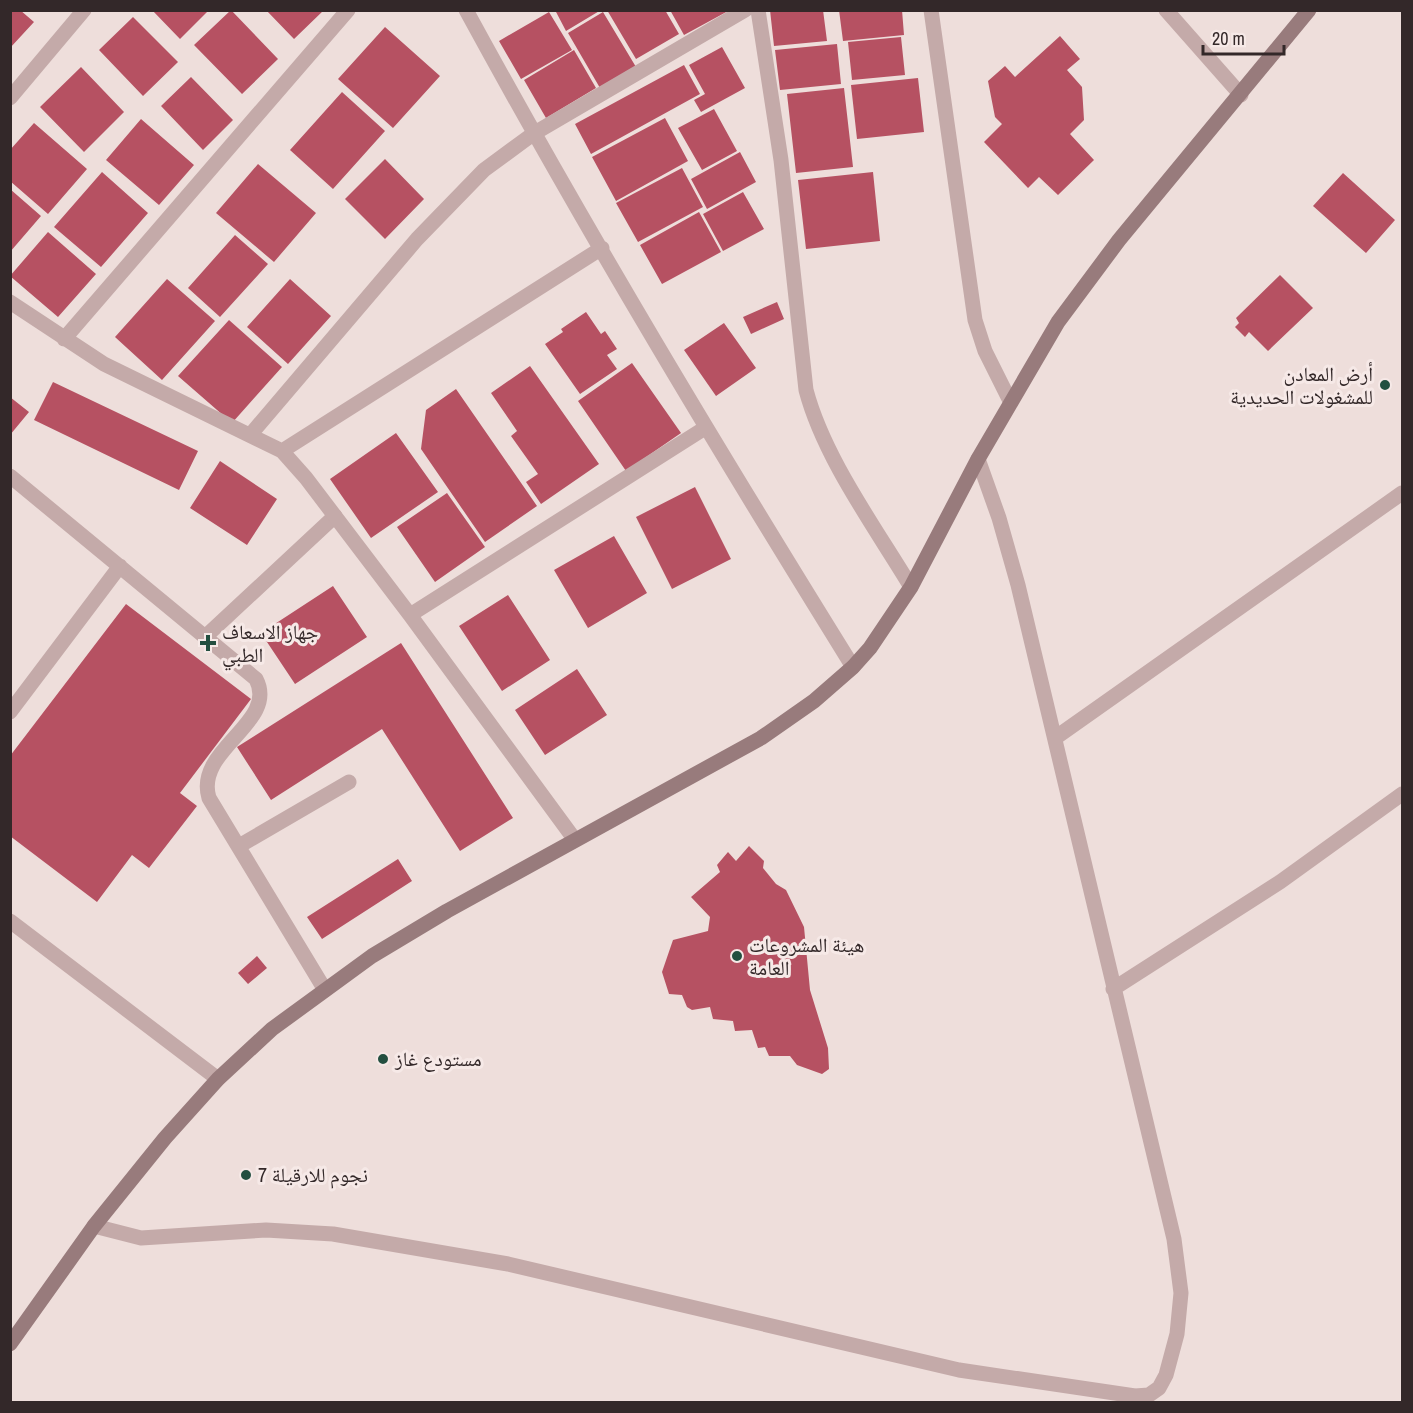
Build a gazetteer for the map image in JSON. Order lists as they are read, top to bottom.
{
  "places": {
    "other": [
      "أرض المعادن للمشغولات الحديدية",
      "هيئة المشروعات العامة",
      "مستودع غاز",
      "7 نجوم للارقيلة"
    ],
    "health": ["جهاز الاسعاف الطبي"]
  },
  "scale_bar": "20 m"
}
